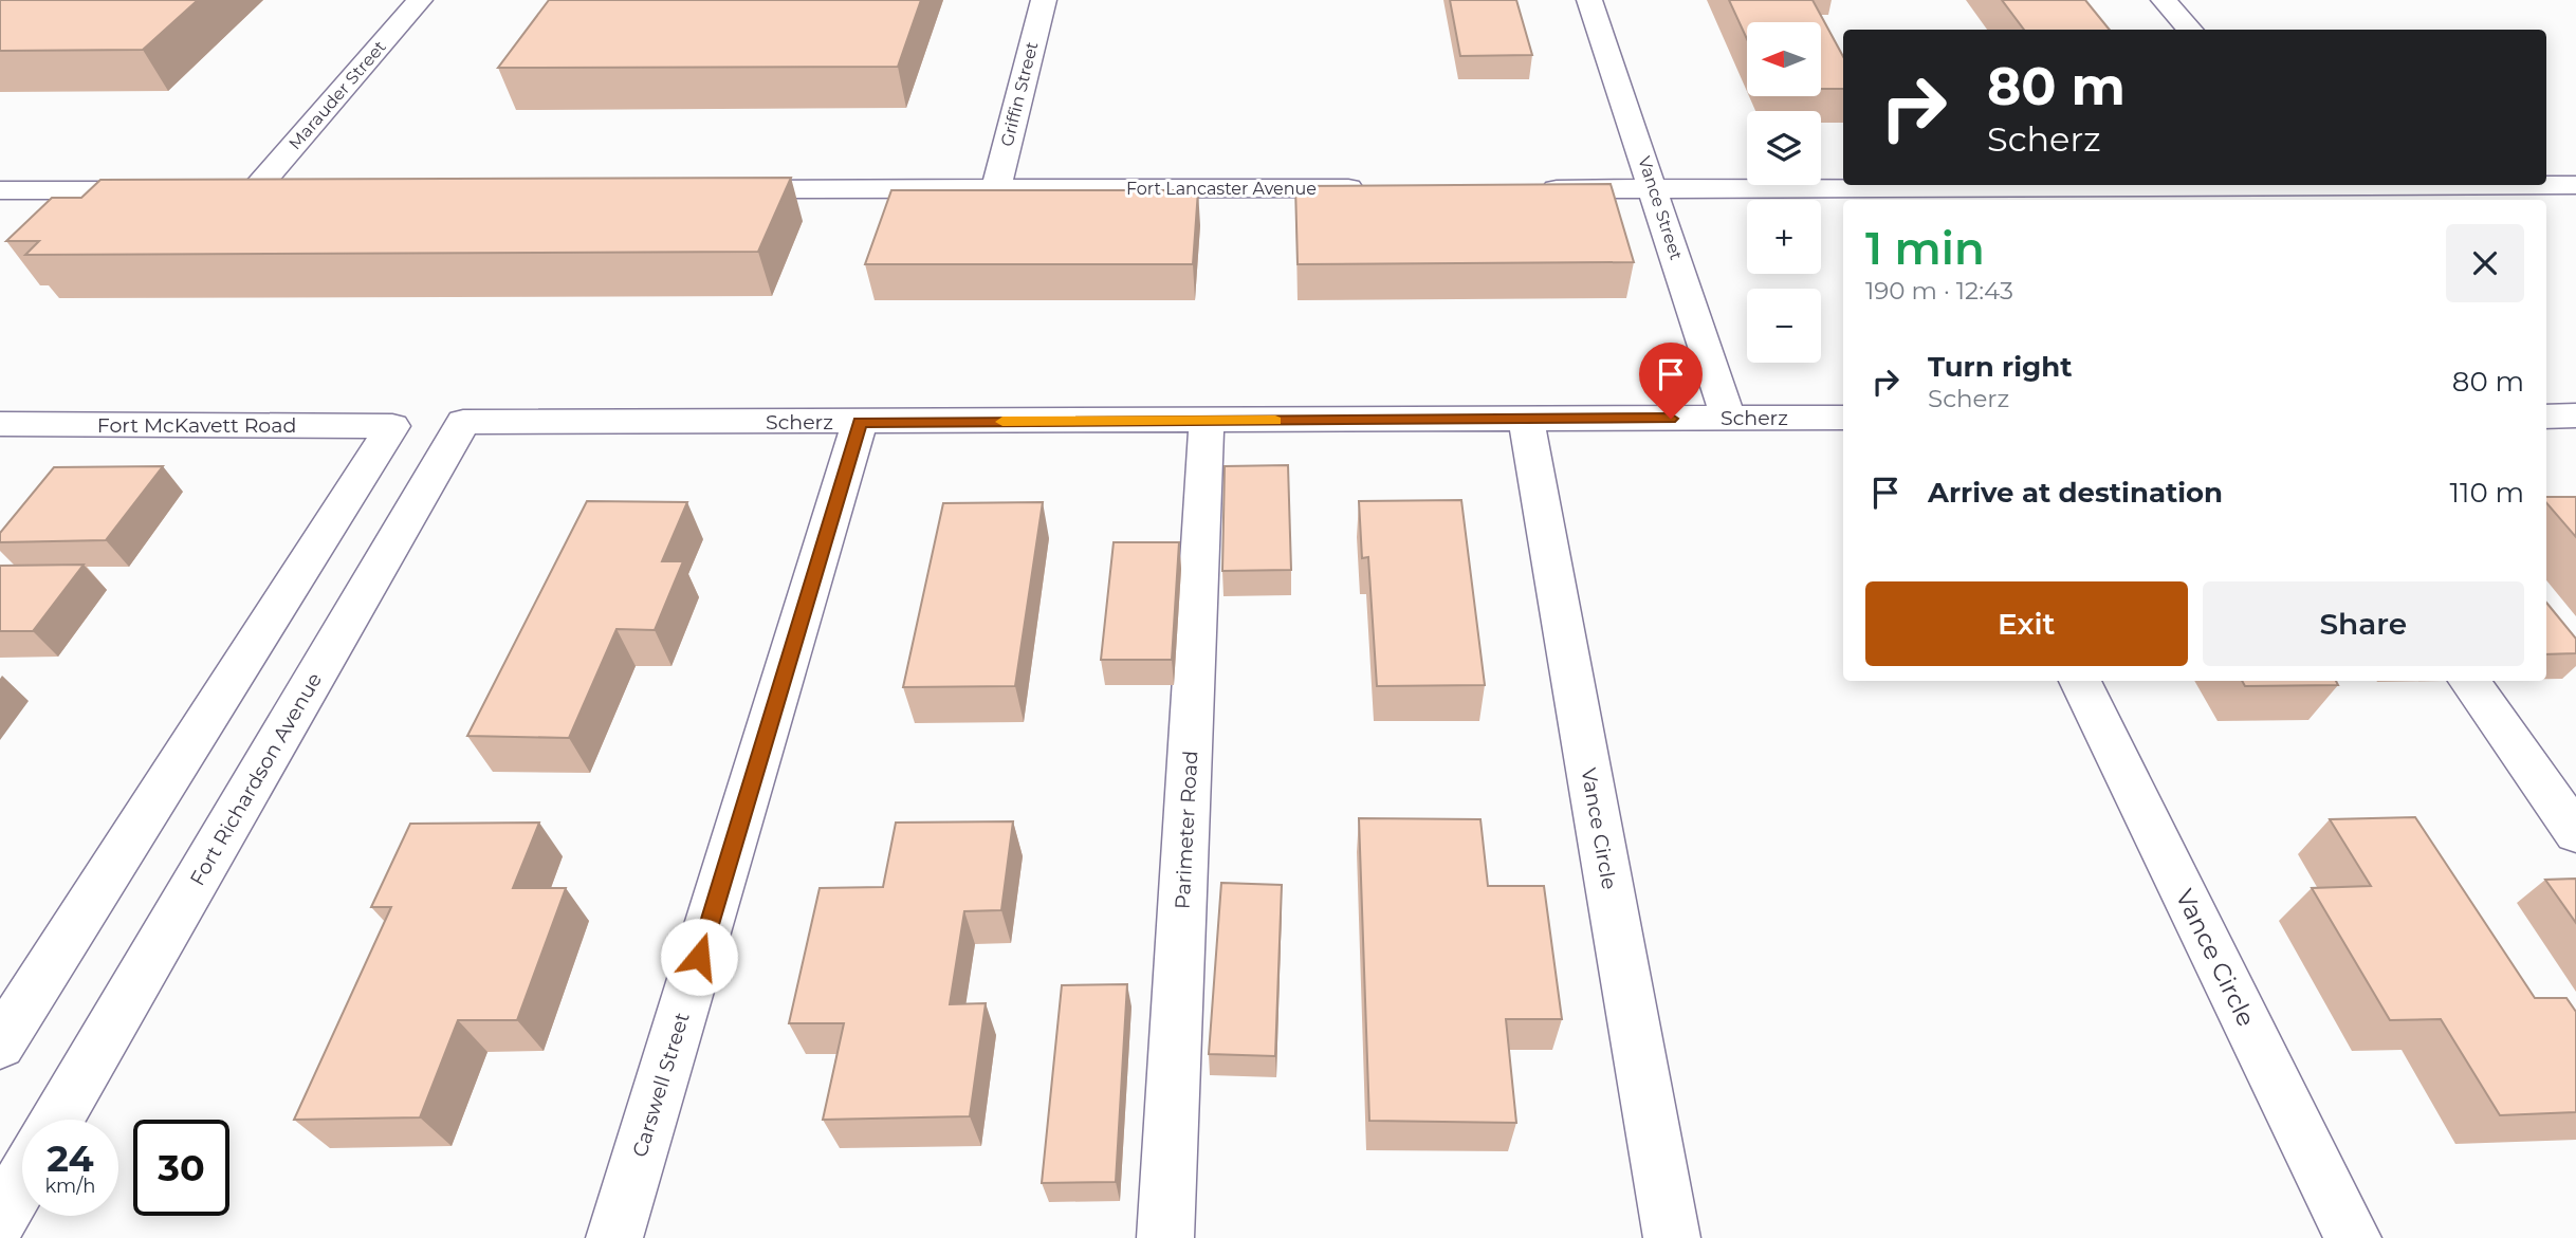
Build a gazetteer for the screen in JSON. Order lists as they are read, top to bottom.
{
  "streets": {
    "street": [
      "Griffin Street",
      "Marauder Street",
      "Fort Lancaster Avenue",
      "Vance Street",
      "Scherz",
      "Fort McKavett Road",
      "Fort Richardson Avenue",
      "Vance Circle",
      "Parimeter Road",
      "Carswell Street"
    ]
  },
  "crossings": [
    ["Griffin Street", "Fort Lancaster Avenue"],
    ["Vance Street", "Scherz"],
    ["Scherz", "Fort Richardson Avenue"],
    ["Scherz", "Vance Circle"],
    ["Scherz", "Parimeter Road"],
    ["Scherz", "Carswell Street"]
  ],
  "north": "left",
  "page": {
    "map_buttons": ["+", "−"],
    "turn": ["80 m", "Scherz"],
    "heading": ["1 min", "190 m · 12:43"],
    "list": [
      {
        "name": "Turn right",
        "note": "Scherz",
        "value": "80 m"
      },
      {
        "name": "Arrive at destination",
        "value": "110 m"
      }
    ],
    "buttons": ["Exit", "Share"],
    "speed": "24 km/h",
    "limit": "30"
  }
}
